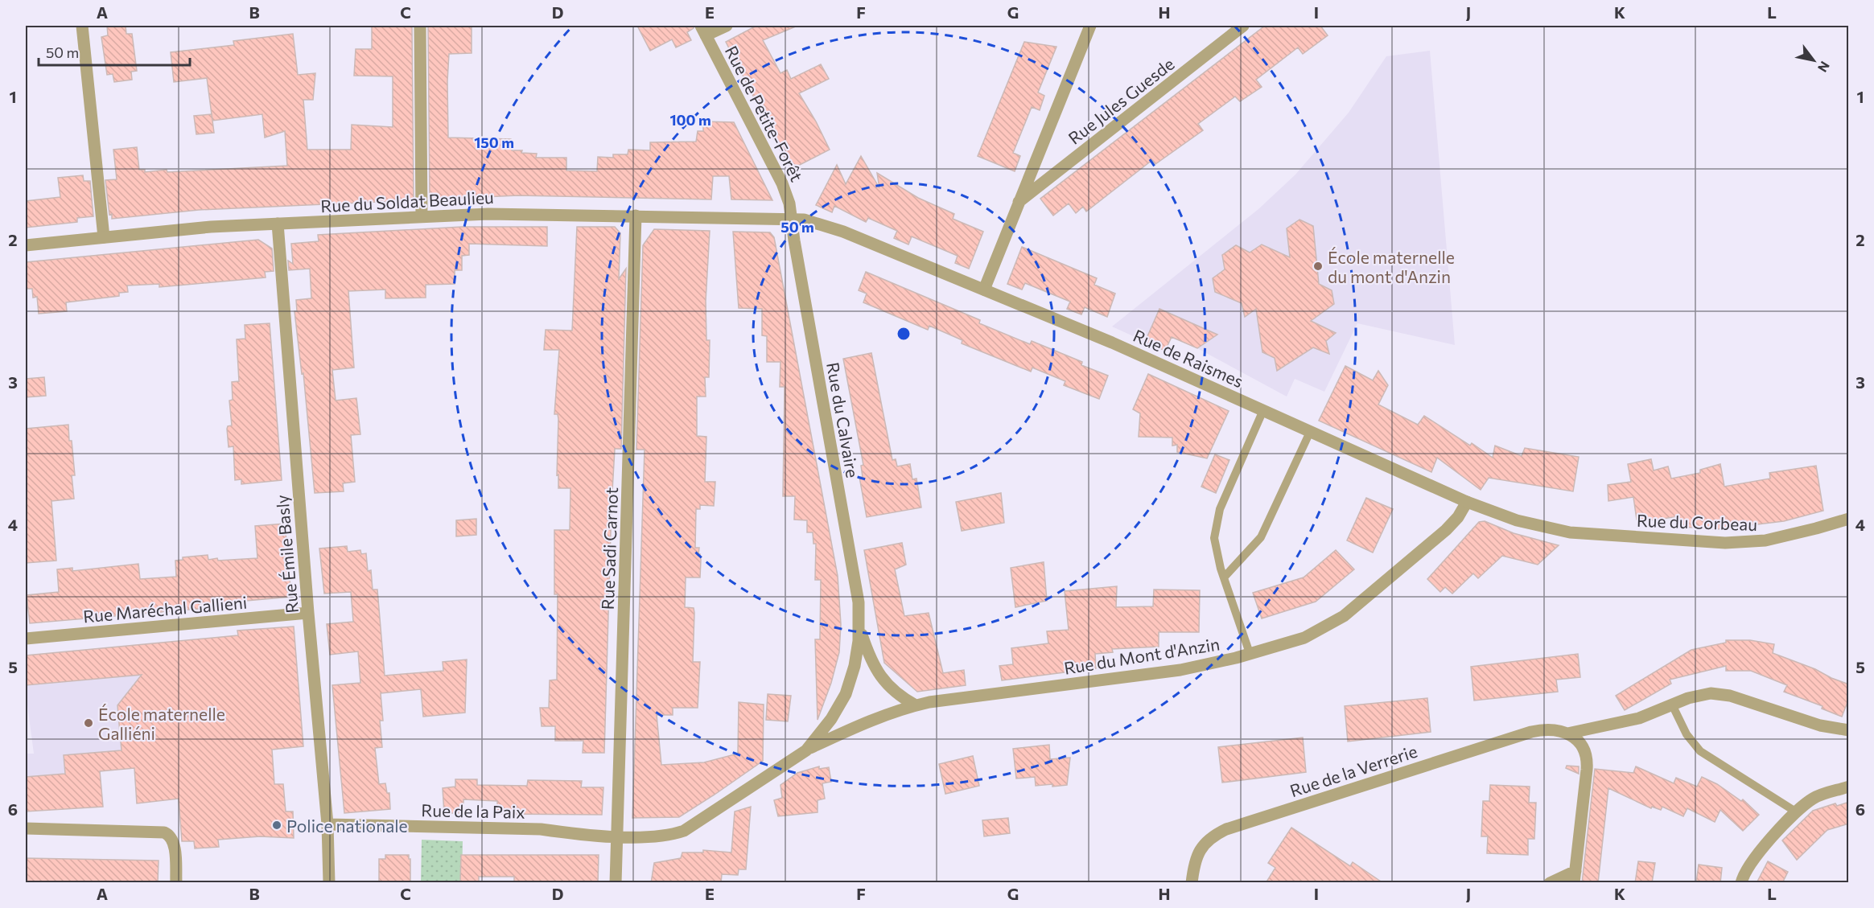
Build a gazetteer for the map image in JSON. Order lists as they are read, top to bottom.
{
  "streets": {
    "street": [
      "Rue Jules Guesde",
      "Rue de Petite-Forêt",
      "Rue du Soldat Beaulieu",
      "Rue de Raismes",
      "Rue du Calvaire",
      "Rue du Corbeau",
      "Rue Sadi Carnot",
      "Rue Émile Basly",
      "Rue Maréchal Gallieni",
      "Rue du Mont d'Anzin",
      "Rue de la Verrerie",
      "Rue de la Paix"
    ]
  },
  "crossings": [
    ["Rue Jules Guesde", "Rue de Raismes"],
    ["Rue de Petite-Forêt", "Rue du Soldat Beaulieu"],
    ["Rue de Petite-Forêt", "Rue de Raismes"],
    ["Rue de Petite-Forêt", "Rue du Calvaire"],
    ["Rue du Soldat Beaulieu", "Rue de Raismes"],
    ["Rue du Soldat Beaulieu", "Rue du Calvaire"],
    ["Rue du Soldat Beaulieu", "Rue Sadi Carnot"],
    ["Rue du Soldat Beaulieu", "Rue Émile Basly"],
    ["Rue de Raismes", "Rue du Calvaire"],
    ["Rue de Raismes", "Rue du Corbeau"],
    ["Rue de Raismes", "Rue du Mont d'Anzin"],
    ["Rue du Calvaire", "Rue Sadi Carnot"],
    ["Rue du Calvaire", "Rue du Mont d'Anzin"],
    ["Rue du Calvaire", "Rue de la Paix"],
    ["Rue Sadi Carnot", "Rue de la Paix"],
    ["Rue Émile Basly", "Rue Maréchal Gallieni"],
    ["Rue Émile Basly", "Rue de la Paix"]
  ],
  "places": ["École maternelle du mont d'Anzin", "École maternelle Galliéni", "Police nationale"],
  "scale_bar": "50 m",
  "north": "bottom right",
  "grid": {
    "columns": [
      "A",
      "B",
      "C",
      "D",
      "E",
      "F",
      "G",
      "H",
      "I",
      "J",
      "K",
      "L"
    ],
    "rows": [
      "1",
      "2",
      "3",
      "4",
      "5",
      "6"
    ]
  },
  "rings": ["100 m", "150 m", "50 m"]
}
